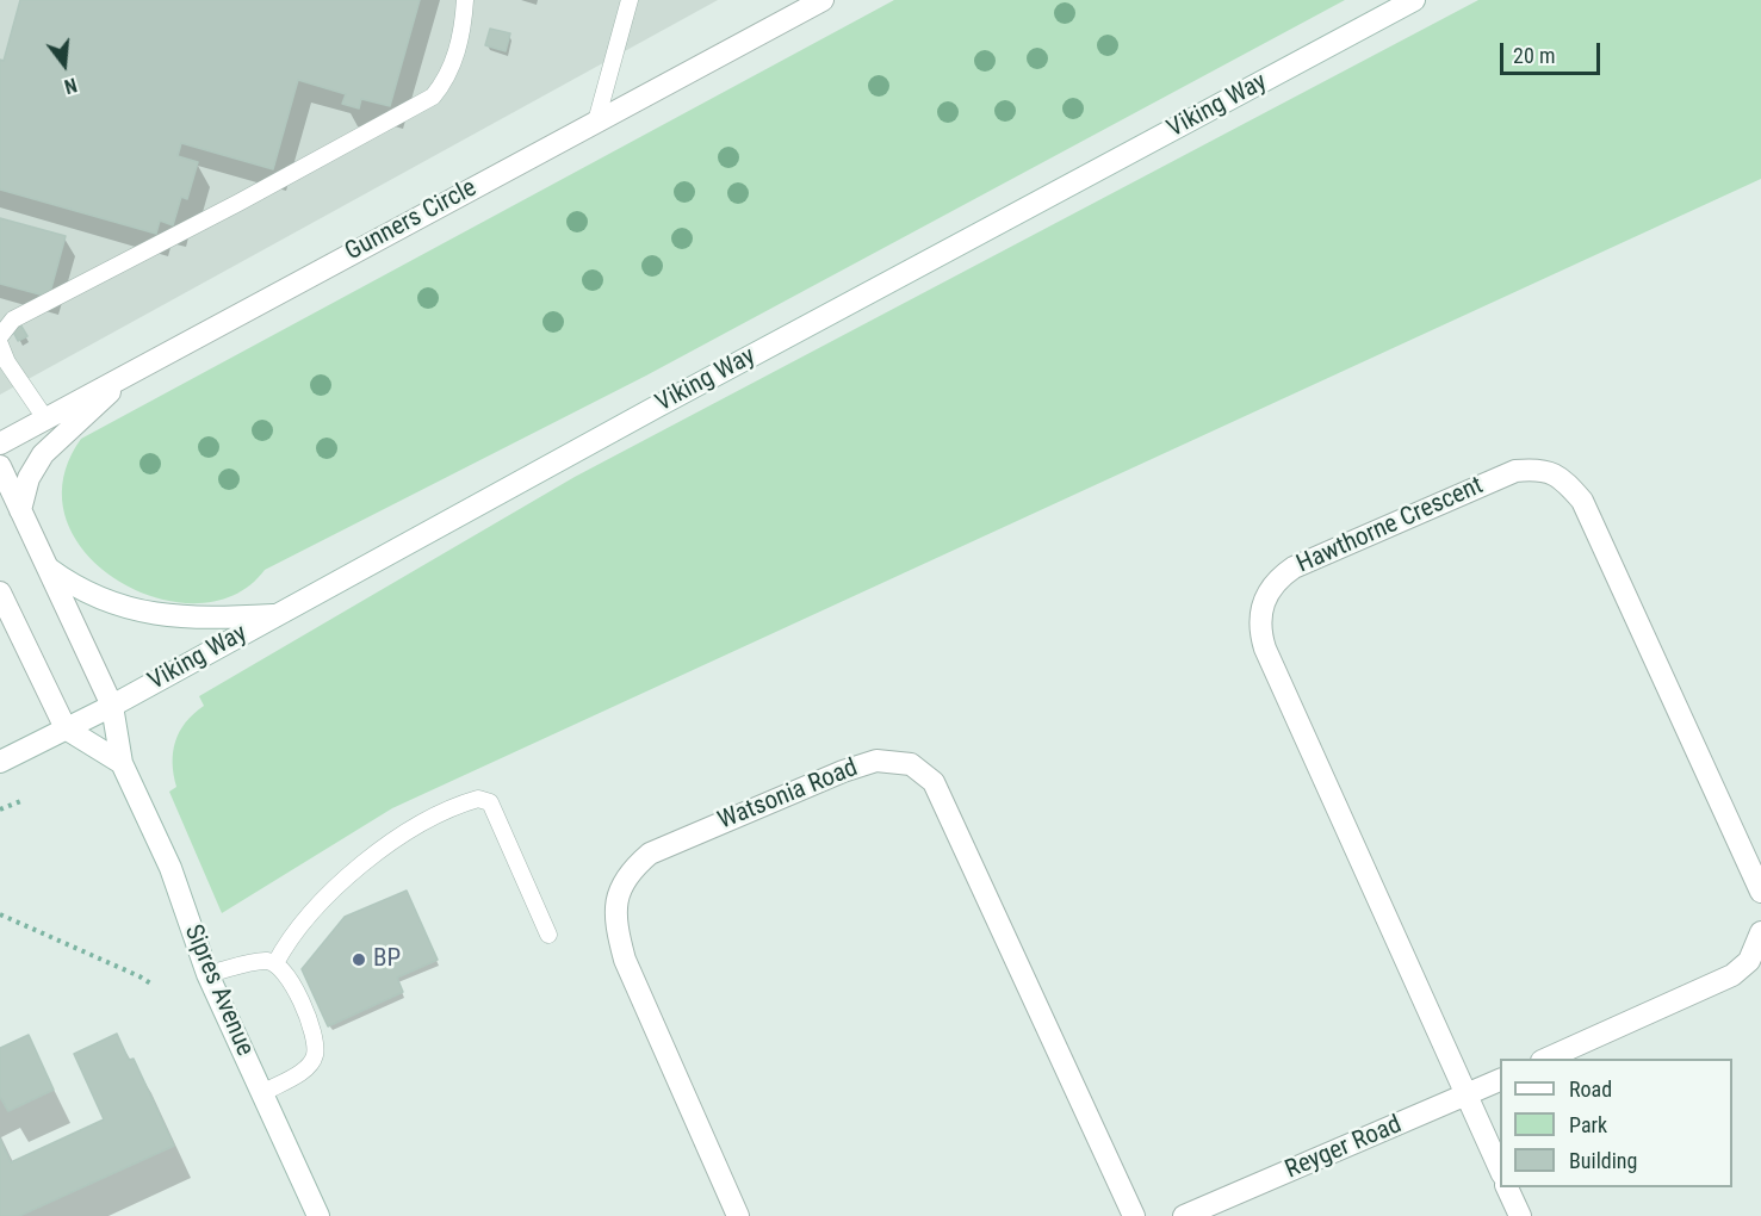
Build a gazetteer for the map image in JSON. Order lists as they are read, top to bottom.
{
  "streets": {
    "street": [
      "Viking Way",
      "Gunners Circle",
      "Hawthorne Crescent",
      "Watsonia Road",
      "Sipres Avenue",
      "Reyger Road"
    ]
  },
  "crossings": [
    ["Viking Way", "Sipres Avenue"],
    ["Hawthorne Crescent", "Reyger Road"]
  ],
  "places": ["BP"],
  "legend": ["Road", "Park", "Building"],
  "scale_bar": "20 m",
  "north": "bottom"
}
